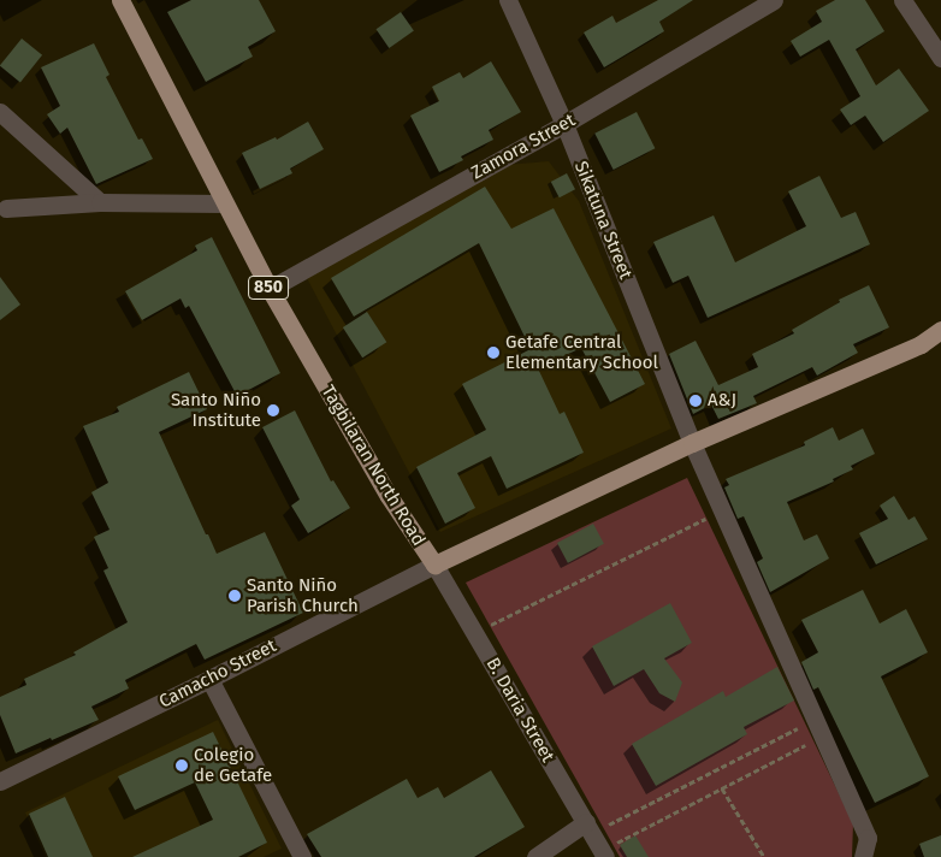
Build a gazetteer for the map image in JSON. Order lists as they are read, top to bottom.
{
  "streets": {
    "main road": ["850", "Tagbilaran North Road"],
    "street": [
      "Zamora Street",
      "Sikatuna Street",
      "Camacho Street",
      "B. Daria Street"
    ]
  },
  "crossings": [
    ["Zamora Street", "Sikatuna Street"],
    ["Zamora Street", "Tagbilaran North Road"],
    ["Sikatuna Street", "Tagbilaran North Road"],
    ["Tagbilaran North Road", "Camacho Street"],
    ["Tagbilaran North Road", "B. Daria Street"],
    ["Camacho Street", "B. Daria Street"]
  ],
  "places": [
    "Getafe Central Elementary School",
    "A&J",
    "Santo Niño Institute",
    "Santo Niño Parish Church",
    "Colegio de Getafe"
  ]
}
